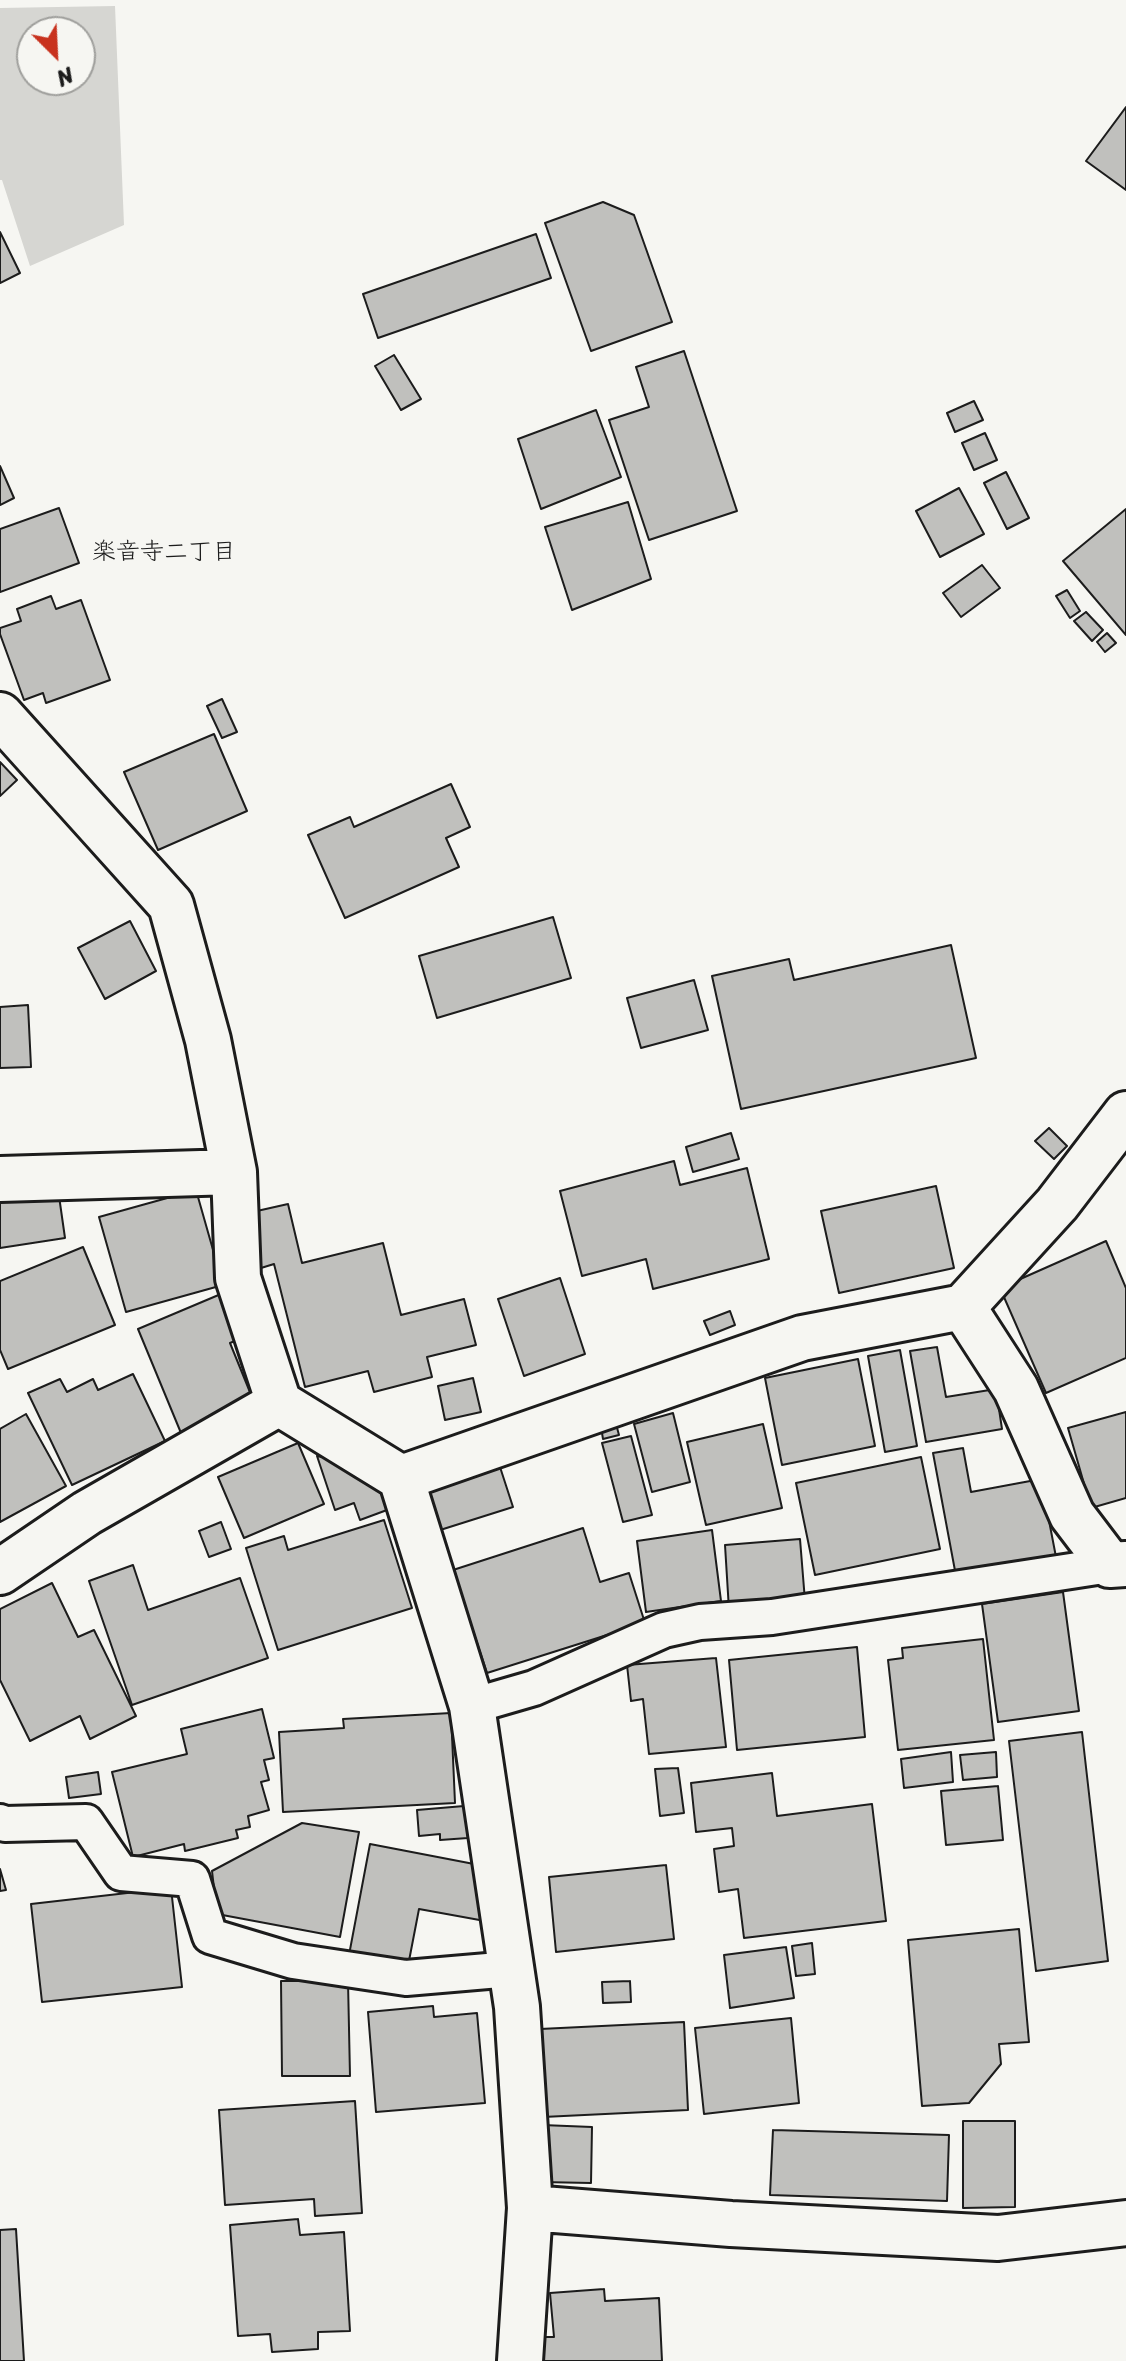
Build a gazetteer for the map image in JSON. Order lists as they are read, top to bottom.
{
  "districts": ["楽音寺二丁目"],
  "north": "bottom right"
}
